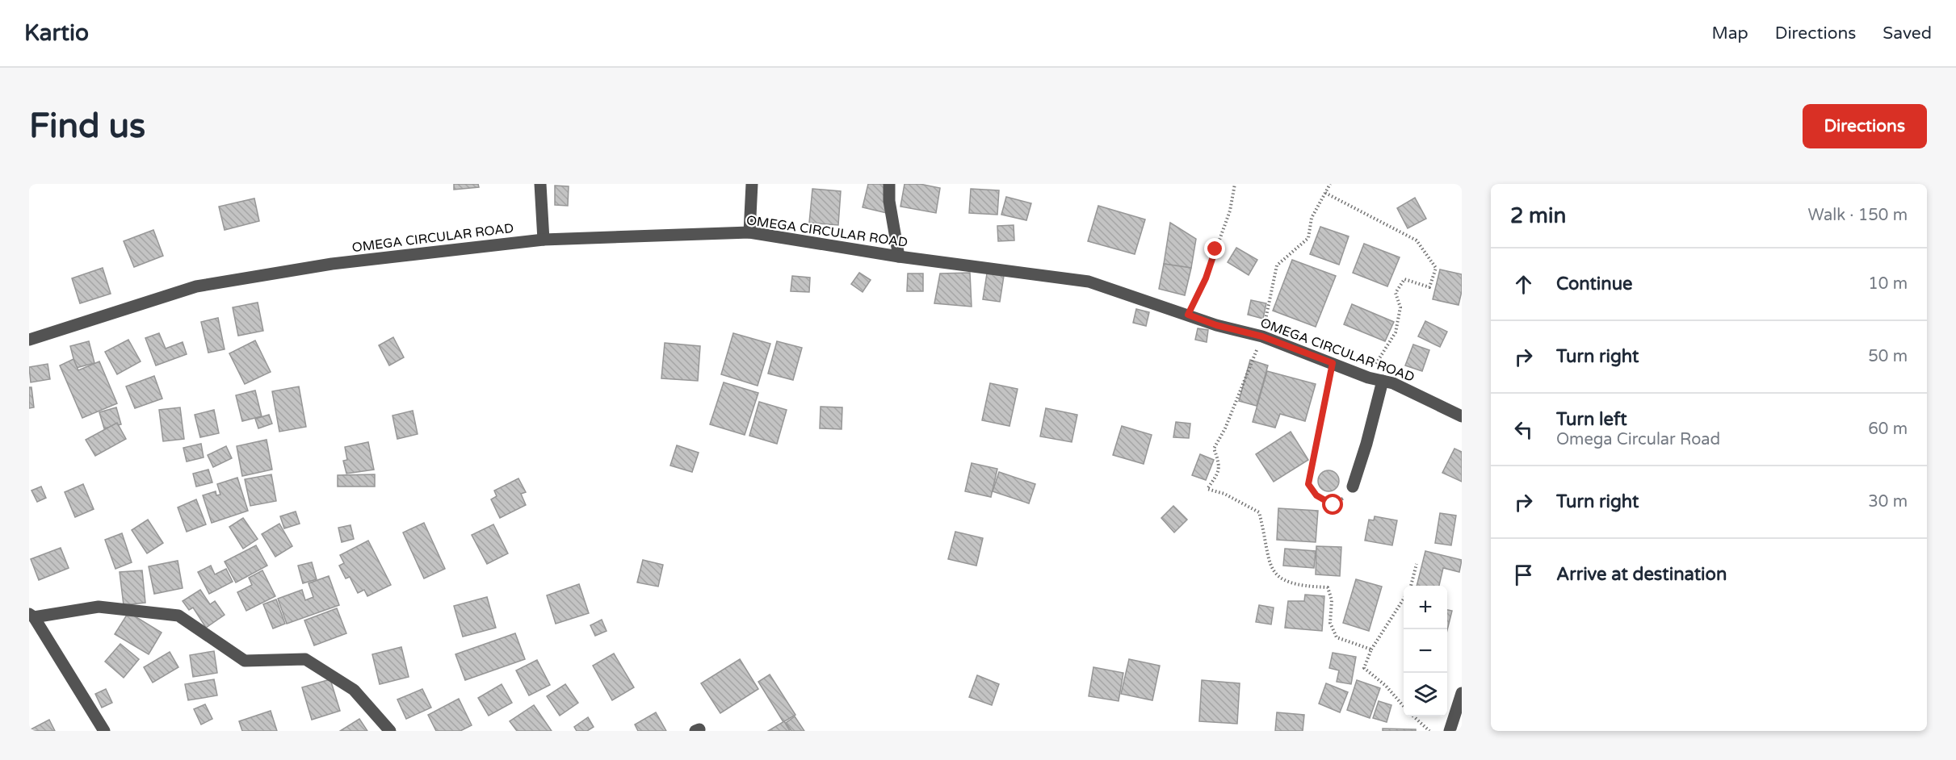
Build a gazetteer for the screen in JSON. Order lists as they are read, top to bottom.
{
  "streets": {
    "street": ["OMEGA CIRCULAR ROAD"]
  },
  "page": {
    "header": "Kartio",
    "nav": ["Map", "Directions", "Saved"],
    "buttons": "Directions",
    "title": "Find us",
    "heading": ["2 min", "Walk · 150 m"],
    "list": [
      ["Continue", "10 m"],
      ["Turn right", "50 m"],
      ["Turn left", "Omega Circular Road", "60 m"],
      ["Turn right", "30 m"],
      "Arrive at destination"
    ],
    "map_buttons": ["+", "−"]
  }
}
